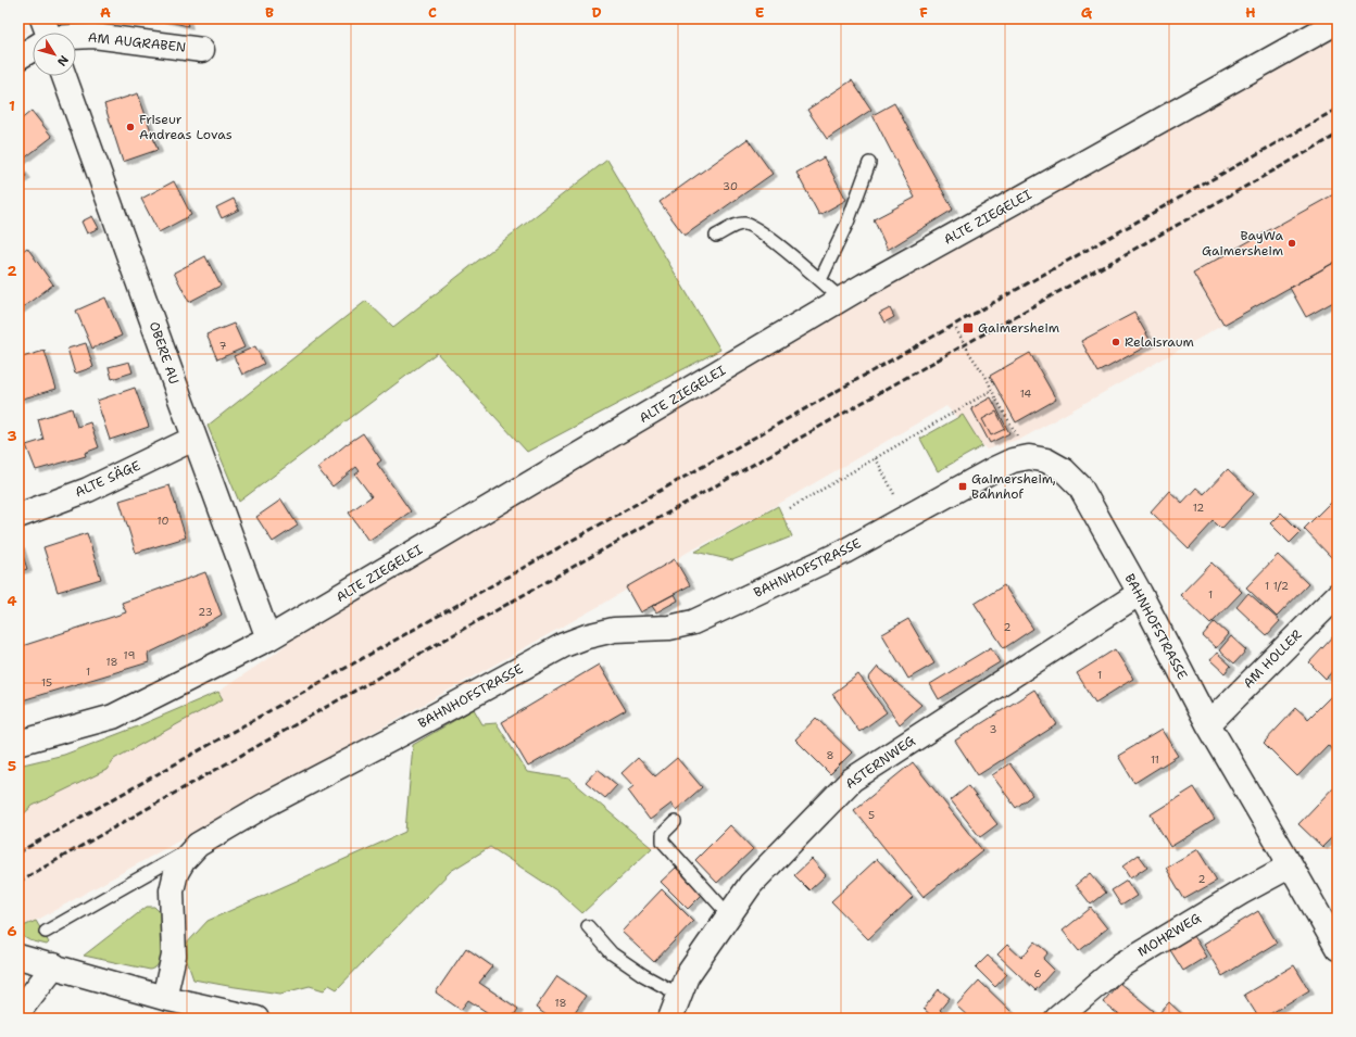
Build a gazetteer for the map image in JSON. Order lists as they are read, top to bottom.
{
  "streets": {
    "street": [
      "AM AUGRABEN",
      "ALTE ZIEGELEI",
      "OBERE AU",
      "ALTE SÄGE",
      "BAHNHOFSTRASSE",
      "AM HOLLER",
      "ASTERNWEG",
      "MOHRWEG"
    ]
  },
  "crossings": [
    ["ALTE ZIEGELEI", "OBERE AU"],
    ["OBERE AU", "ALTE SÄGE"],
    ["BAHNHOFSTRASSE", "AM HOLLER"],
    ["BAHNHOFSTRASSE", "ASTERNWEG"],
    ["BAHNHOFSTRASSE", "MOHRWEG"]
  ],
  "places": {
    "other": ["Friseur Andreas Lovas", "BayWa Gaimersheim", "Relaisraum"],
    "transit": ["Gaimersheim", "Gaimersheim, Bahnhof"]
  },
  "house_numbers": [
    "30",
    "7",
    "14",
    "12",
    "10",
    "1 1/2",
    "1",
    "23",
    "2",
    "19",
    "18",
    "1",
    "1",
    "15",
    "3",
    "8",
    "11",
    "5",
    "2",
    "6",
    "18"
  ],
  "north": "bottom right",
  "grid": {
    "columns": [
      "A",
      "B",
      "C",
      "D",
      "E",
      "F",
      "G",
      "H"
    ],
    "rows": [
      "1",
      "2",
      "3",
      "4",
      "5",
      "6"
    ]
  }
}
